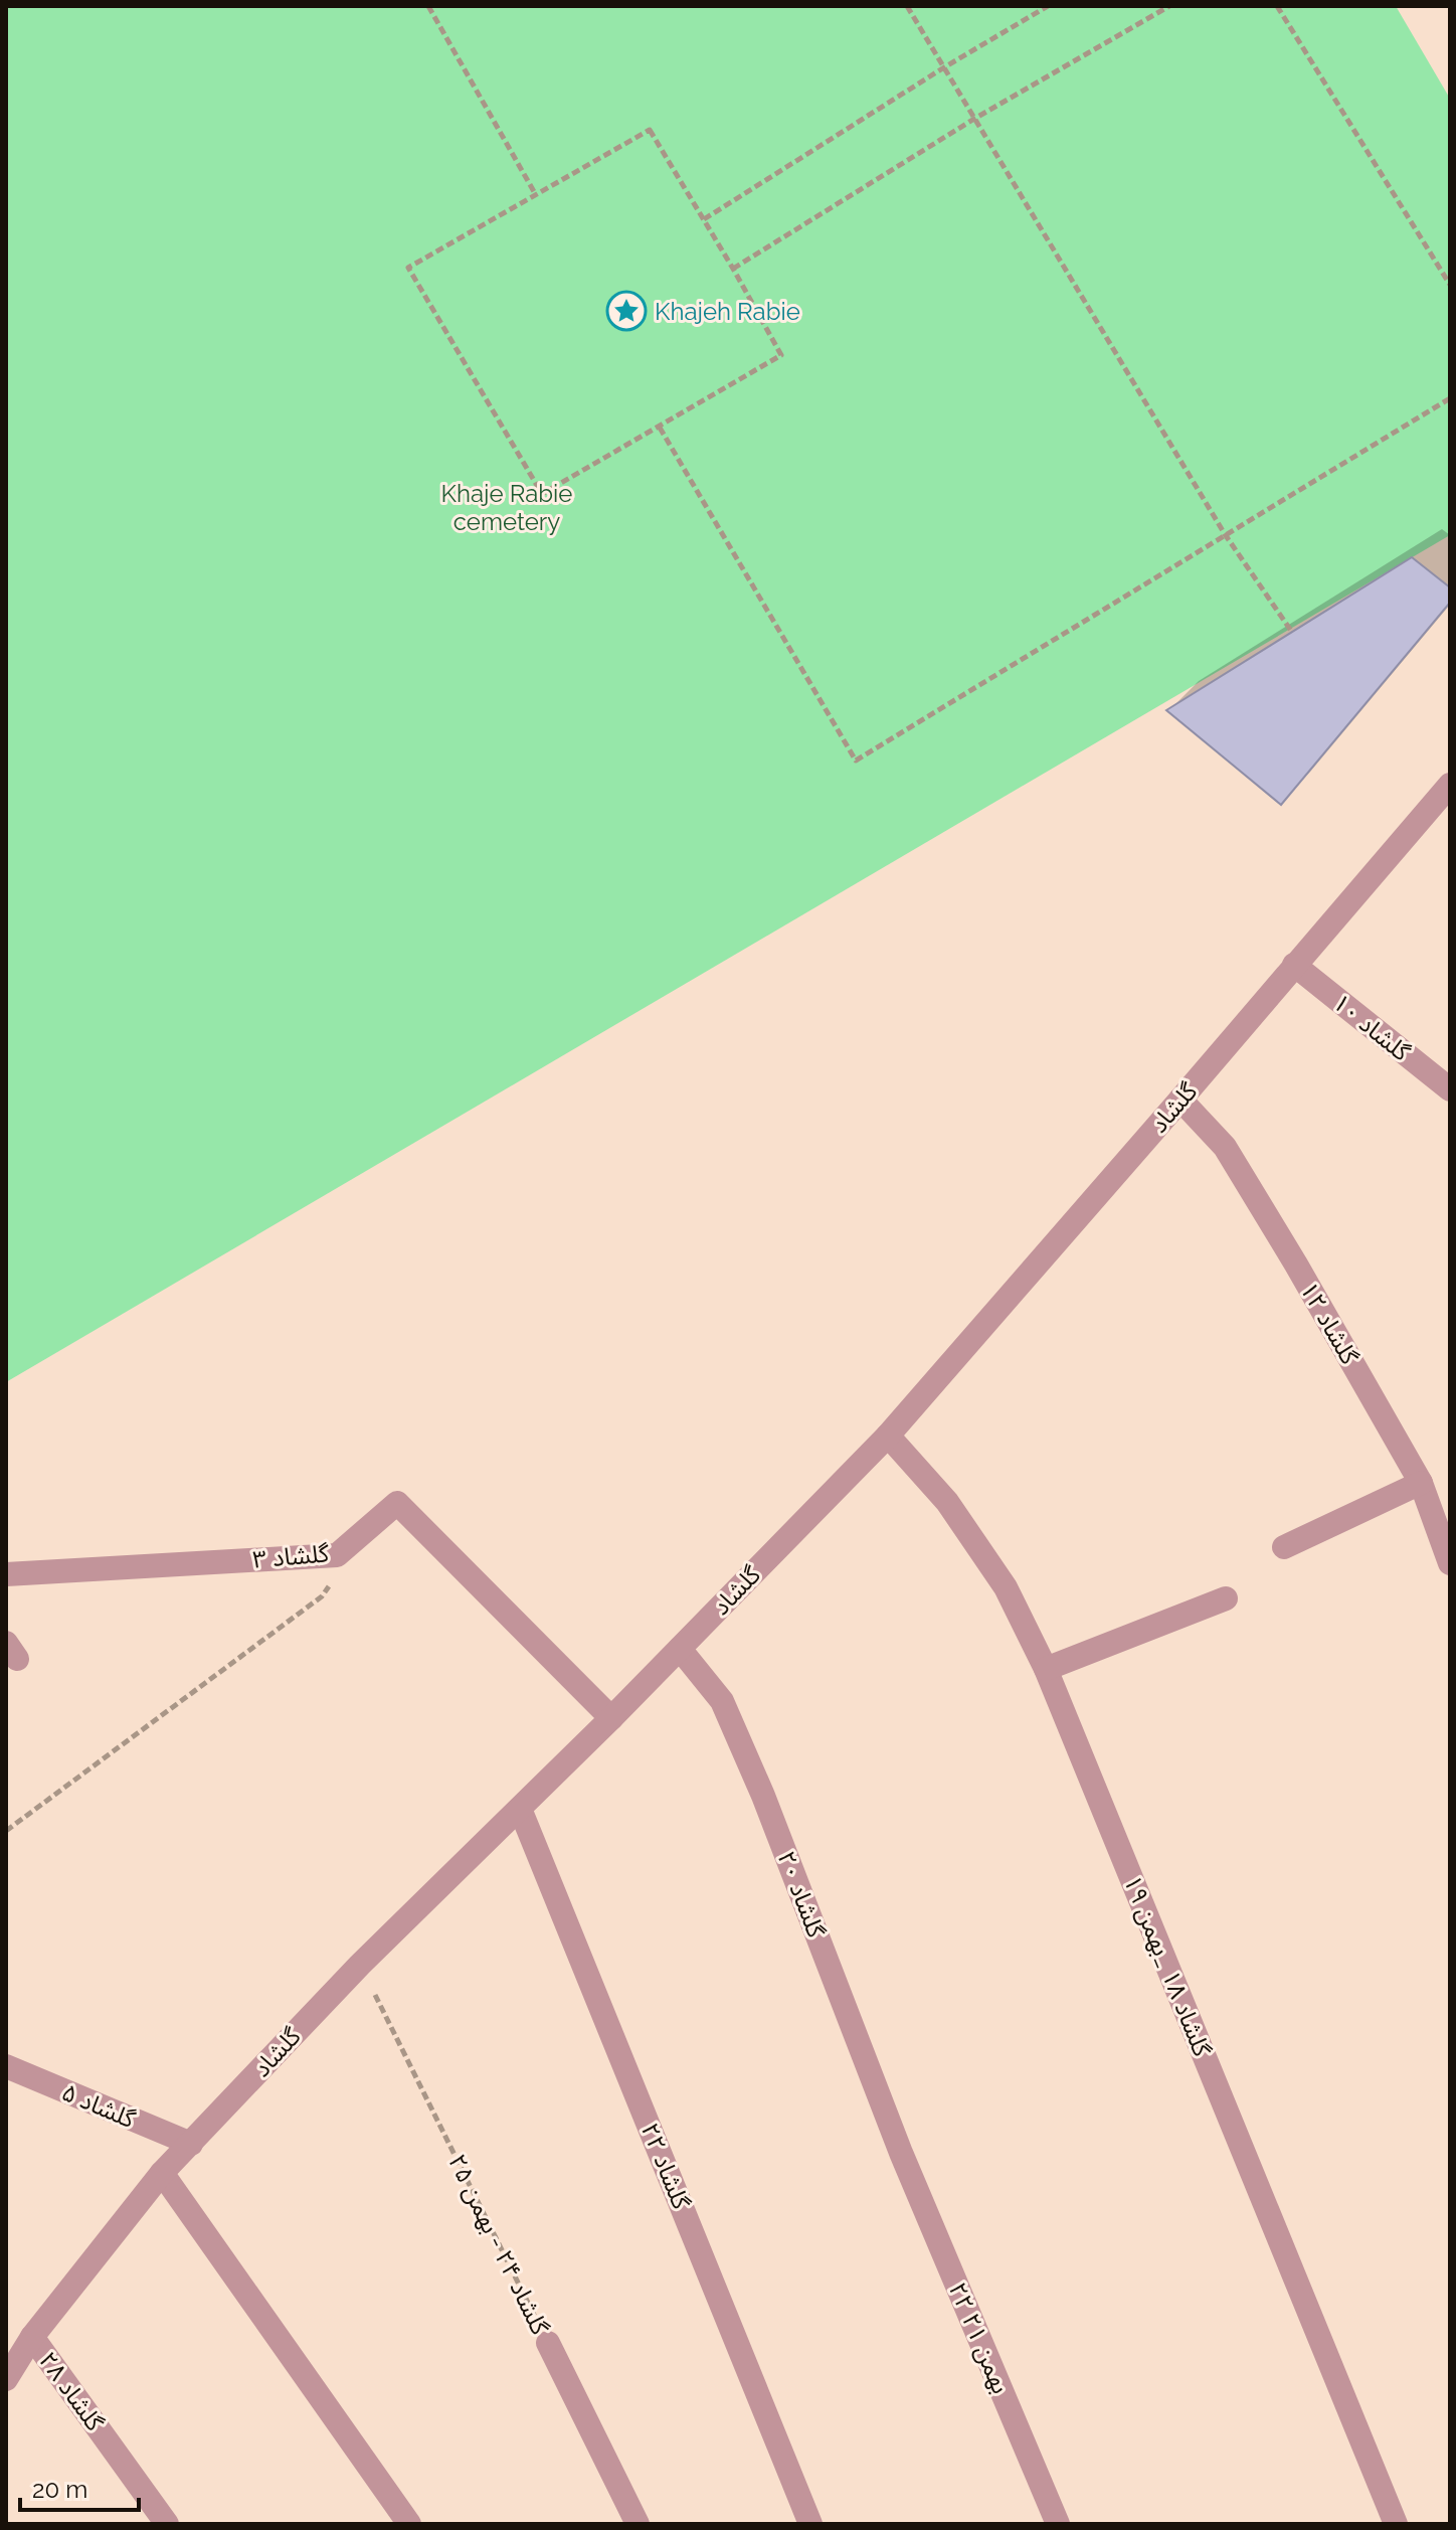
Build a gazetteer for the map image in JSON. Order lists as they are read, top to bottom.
{
  "streets": {
    "street": [
      "گلشاد ۱۰",
      "گلشاد",
      "گلشاد ۱۲",
      "گلشاد ۳",
      "گلشاد ۲۰",
      "گلشاد ۱۸ _بهمن ۱۹",
      "گلشاد ۵",
      "گلشاد ۲۲",
      "گلشاد ۲۴ - بهمن ۲۵",
      "۲۲ بهمن ۲۱",
      "گلشاد ۲۸"
    ]
  },
  "crossings": [
    ["گلشاد ۱۰", "گلشاد"],
    ["گلشاد", "گلشاد ۱۲"],
    ["گلشاد", "گلشاد ۳"],
    ["گلشاد", "گلشاد ۲۰"],
    ["گلشاد", "گلشاد ۱۸ _بهمن ۱۹"],
    ["گلشاد", "گلشاد ۵"],
    ["گلشاد", "گلشاد ۲۲"],
    ["گلشاد", "گلشاد ۲۴ - بهمن ۲۵"],
    ["گلشاد", "گلشاد ۲۸"],
    ["گلشاد ۲۰", "۲۲ بهمن ۲۱"]
  ],
  "parks": ["Khaje Rabie cemetery"],
  "places": {
    "place": ["Khajeh Rabie"]
  },
  "scale_bar": "20 m"
}
